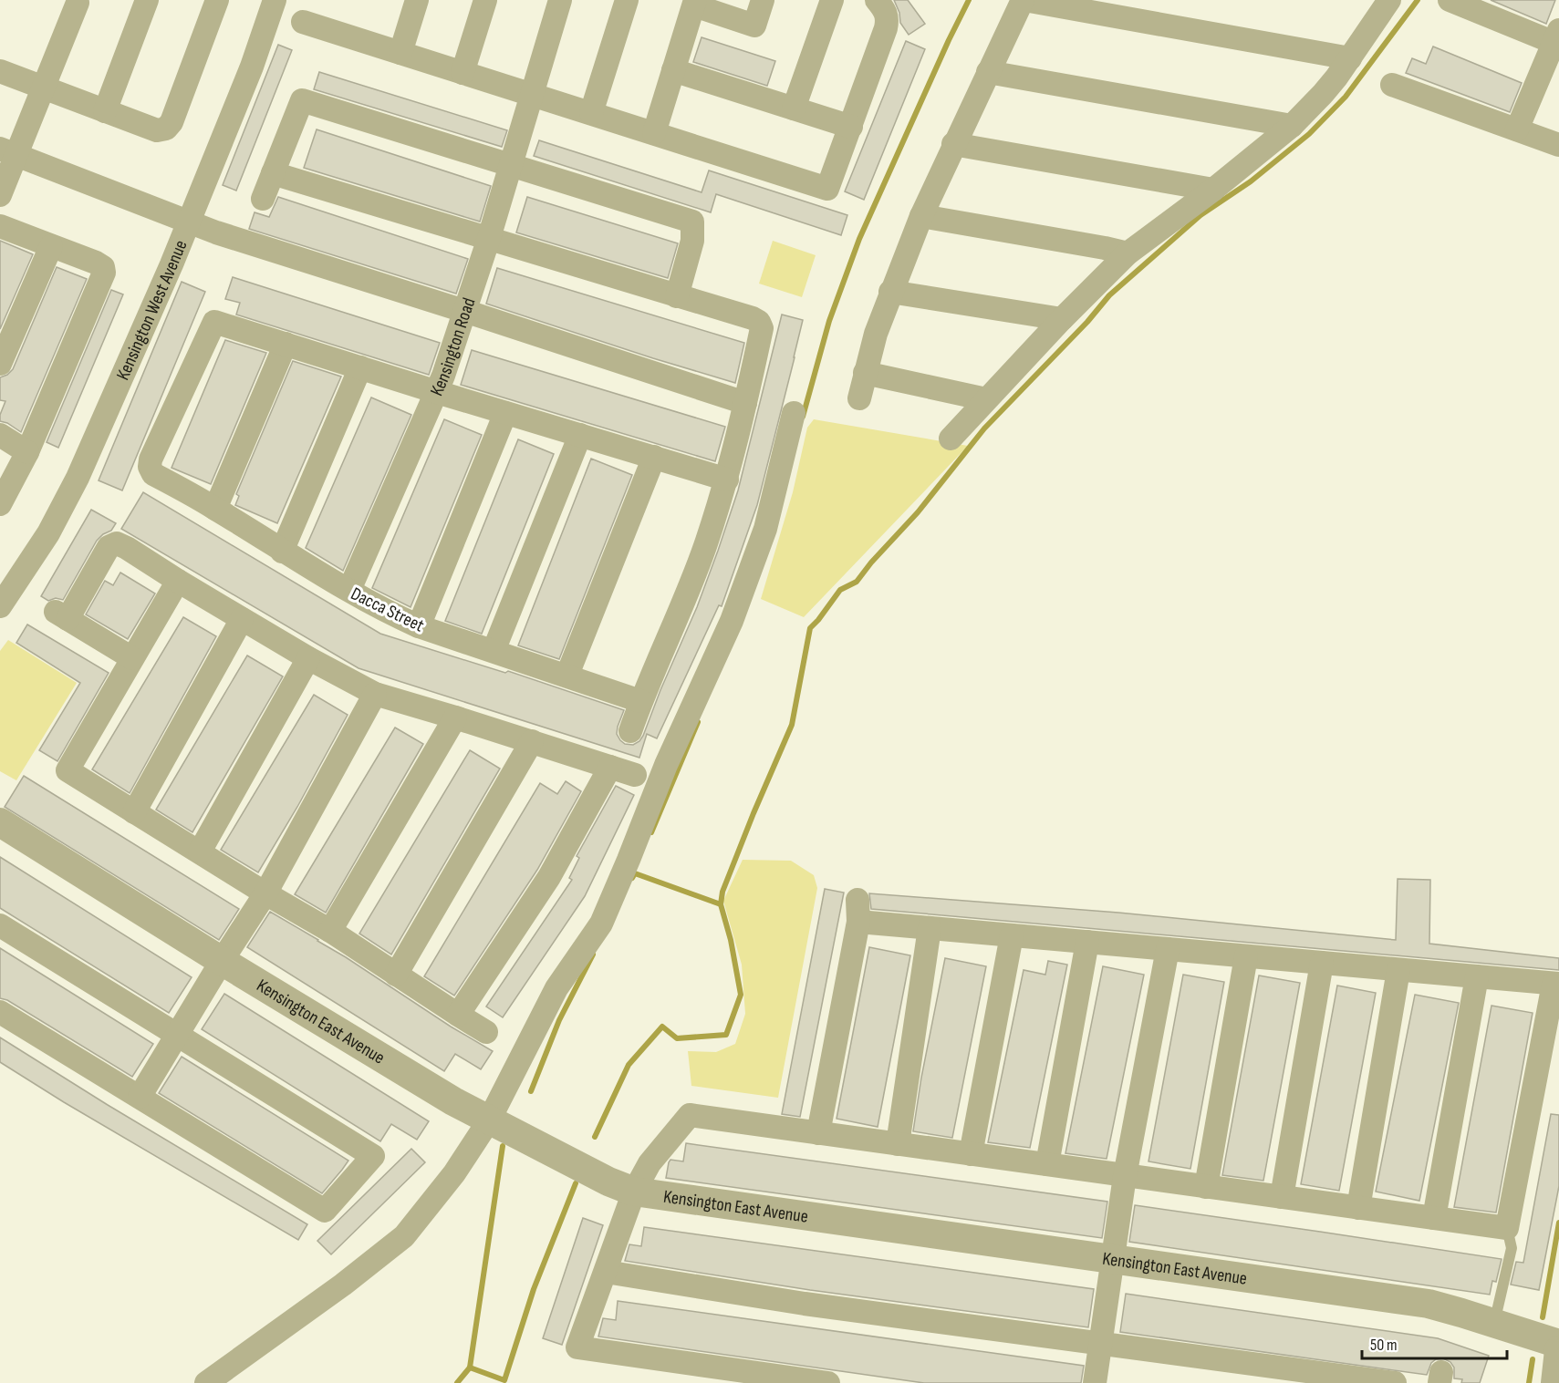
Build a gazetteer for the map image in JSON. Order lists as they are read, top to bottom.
{
  "streets": {
    "street": [
      "Kensington West Avenue",
      "Kensington Road",
      "Dacca Street",
      "Kensington East Avenue"
    ]
  },
  "crossings": [
    ["Kensington Road", "Dacca Street"]
  ],
  "scale_bar": "50 m"
}
